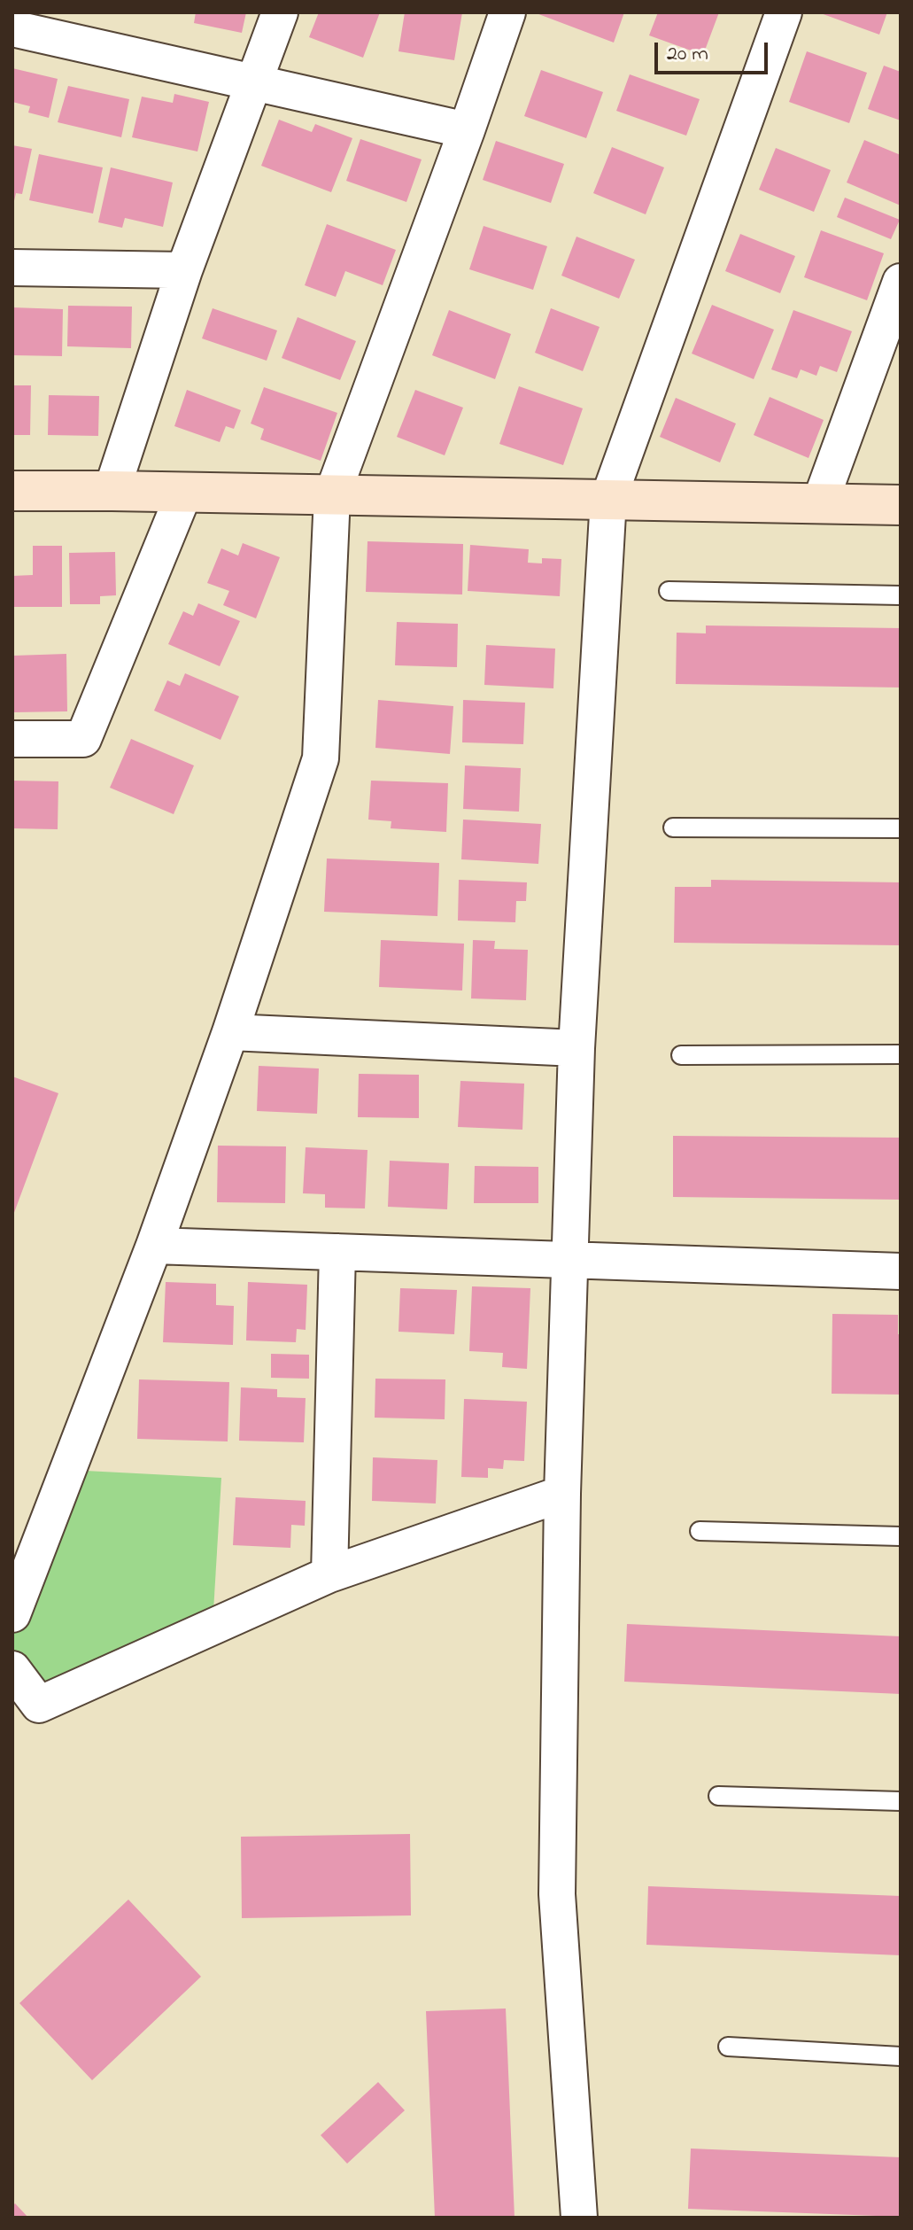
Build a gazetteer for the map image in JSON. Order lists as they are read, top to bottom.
{
  "scale_bar": "20 m"
}
